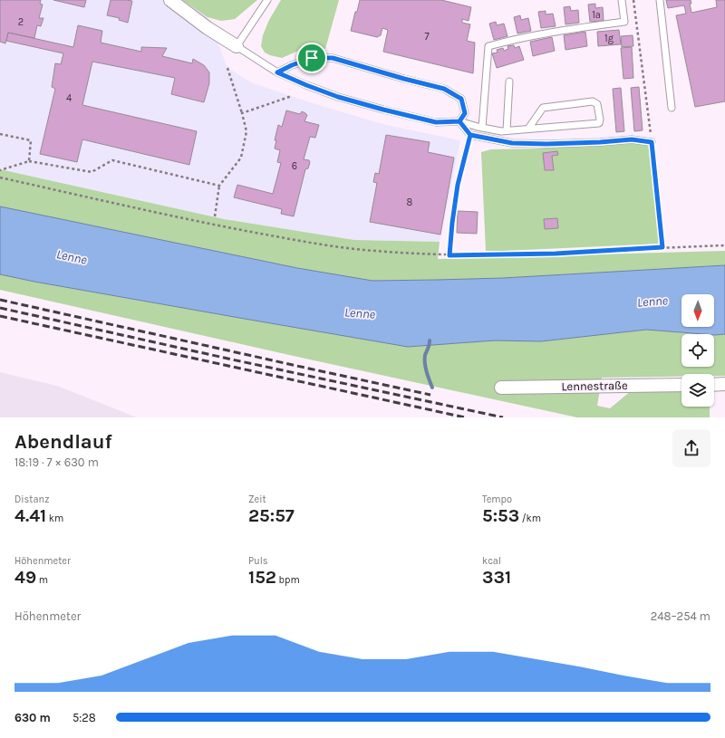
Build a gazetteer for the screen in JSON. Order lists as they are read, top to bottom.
{
  "streets": {
    "street": ["Lennestraße"]
  },
  "water": ["Lenne"],
  "house_numbers": [
    "1a",
    "2",
    "7",
    "1g",
    "4",
    "6",
    "8"
  ],
  "north": "bottom",
  "page": {
    "heading": ["Abendlauf", "18:19 · 7 × 630 m"],
    "stats": [
      ["Distanz", "4.41 km"],
      ["Zeit", "25:57"],
      ["Tempo", "5:53 /km"],
      ["Höhenmeter", "49 m"],
      ["Puls", "152 bpm"],
      ["kcal", "331"]
    ],
    "chart": ["Höhenmeter", "248–254 m"],
    "list": [
      {
        "name": "630 m",
        "note": "5:28"
      }
    ]
  }
}
